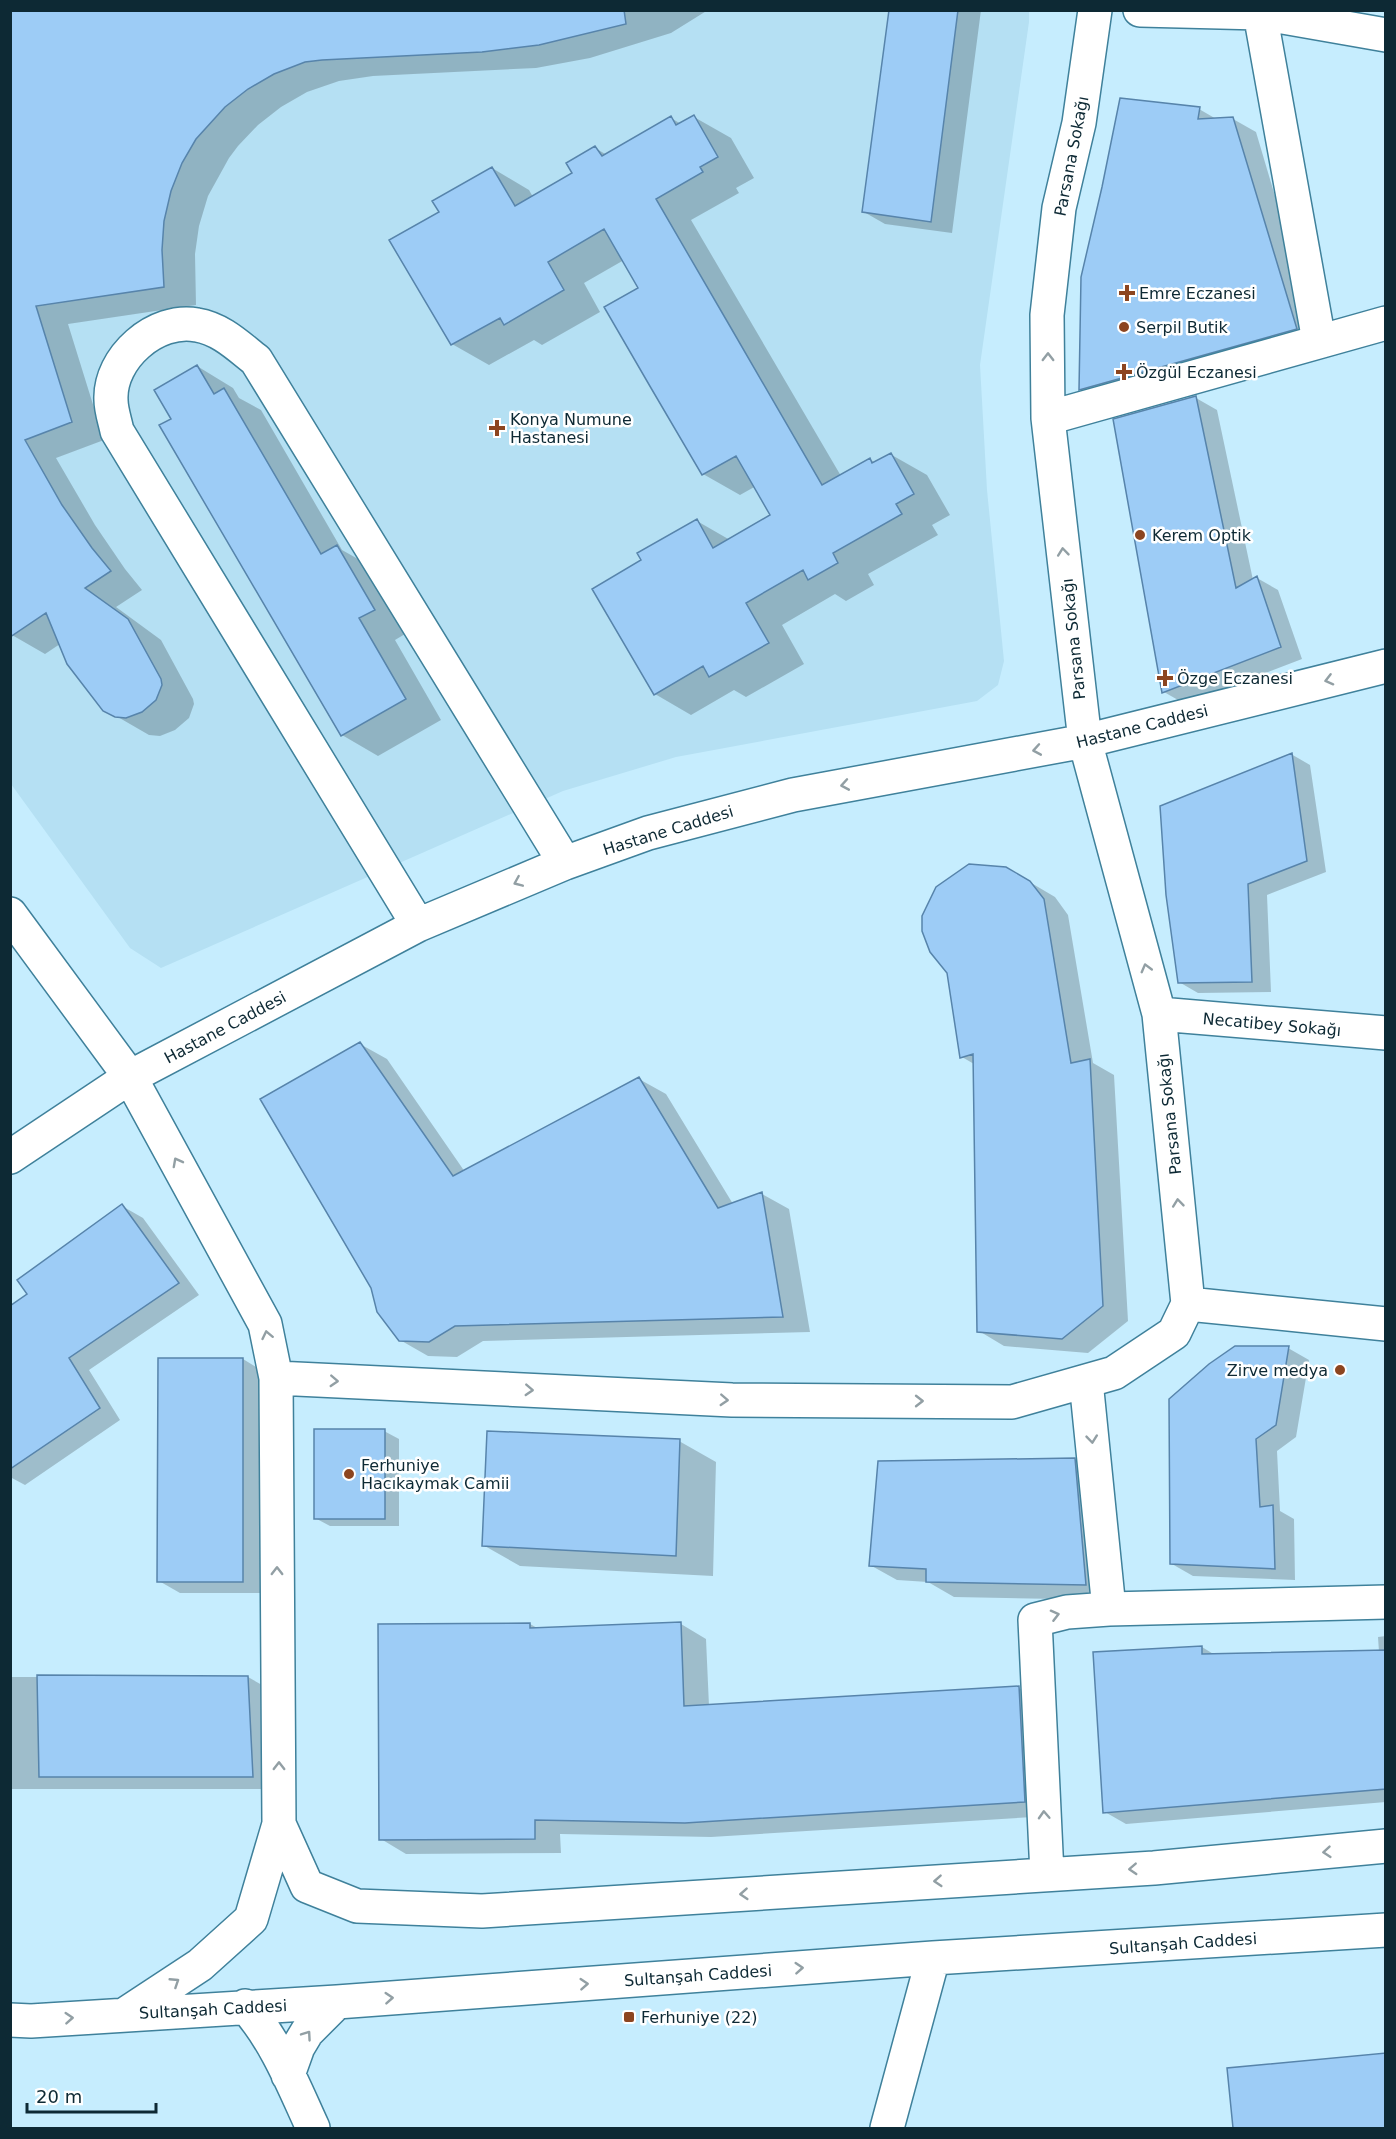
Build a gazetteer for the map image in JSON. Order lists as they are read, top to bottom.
{
  "streets": {
    "street": [
      "Parsana Sokağı",
      "Hastane Caddesi",
      "Necatibey Sokağı",
      "Sultanşah Caddesi"
    ]
  },
  "crossings": [
    ["Parsana Sokağı", "Hastane Caddesi"],
    ["Parsana Sokağı", "Necatibey Sokağı"]
  ],
  "one_way": ["Parsana Sokağı", "Hastane Caddesi"],
  "places": {
    "health": [
      "Emre Eczanesi",
      "Özgül Eczanesi",
      "Konya Numune Hastanesi",
      "Özge Eczanesi"
    ],
    "other": [
      "Serpil Butik",
      "Kerem Optik",
      "Zirve medya",
      "Ferhuniye Hacıkaymak Camii"
    ],
    "transit": ["Ferhuniye (22)"]
  },
  "scale_bar": "20 m"
}
